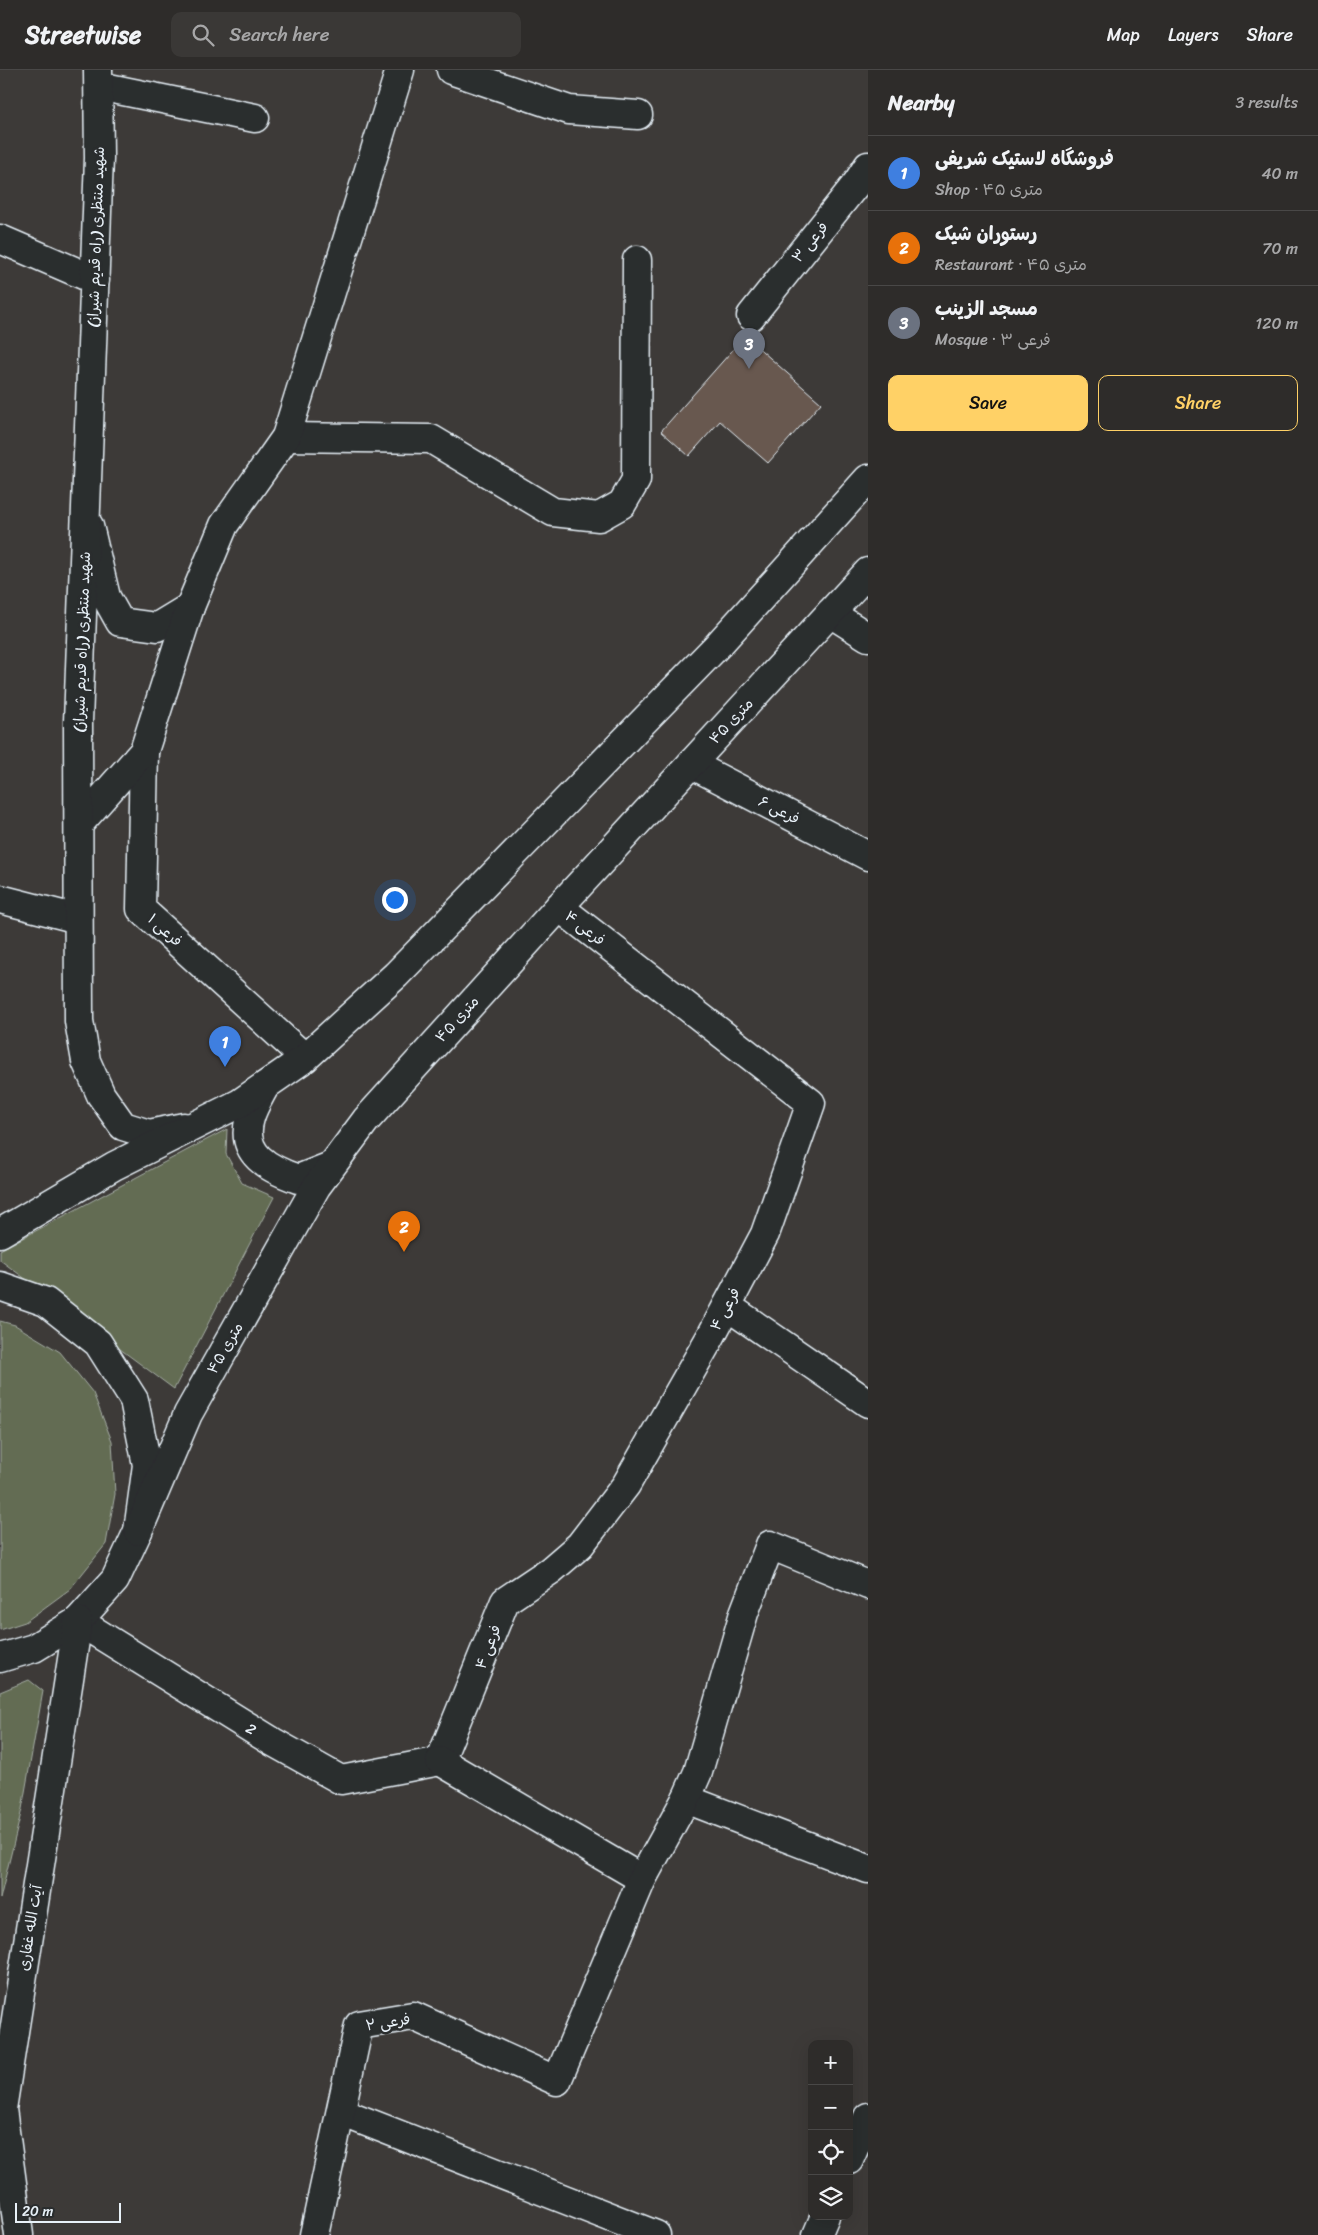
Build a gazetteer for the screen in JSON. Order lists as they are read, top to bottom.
{
  "streets": {
    "street": [
      "شهید منتظری (راه قدیم شیراز)",
      "فرعی ۳",
      "۴۵ متری",
      "فرعی ۶",
      "فرعی ۴",
      "فرعی ۱",
      "2",
      "آیت الله غفاری",
      "فرعی ۲"
    ]
  },
  "crossings": [
    ["۴۵ متری", "فرعی ۶"],
    ["۴۵ متری", "فرعی ۴"],
    ["۴۵ متری", "2"],
    ["۴۵ متری", "آیت الله غفاری"],
    ["فرعی ۴", "2"],
    ["2", "آیت الله غفاری"]
  ],
  "scale_bar": "20 m",
  "page": {
    "header": "Streetwise",
    "search": "Search here",
    "nav": ["Map", "Layers", "Share"],
    "heading": ["Nearby", "3 results"],
    "list": [
      {
        "mark": "1",
        "name": "فروشگاه لاستیک شریفی",
        "note": "Shop · ۴۵ متری",
        "value": "40 m"
      },
      {
        "mark": "2",
        "name": "رستوران شیک",
        "note": "Restaurant · ۴۵ متری",
        "value": "70 m"
      },
      {
        "mark": "3",
        "name": "مسجد الزینب",
        "note": "Mosque · فرعی ۳",
        "value": "120 m"
      }
    ],
    "pins": ["3", "1", "2"],
    "buttons": ["Save", "Share"],
    "map_buttons": ["+", "−"],
    "scale": "20 m"
  }
}
